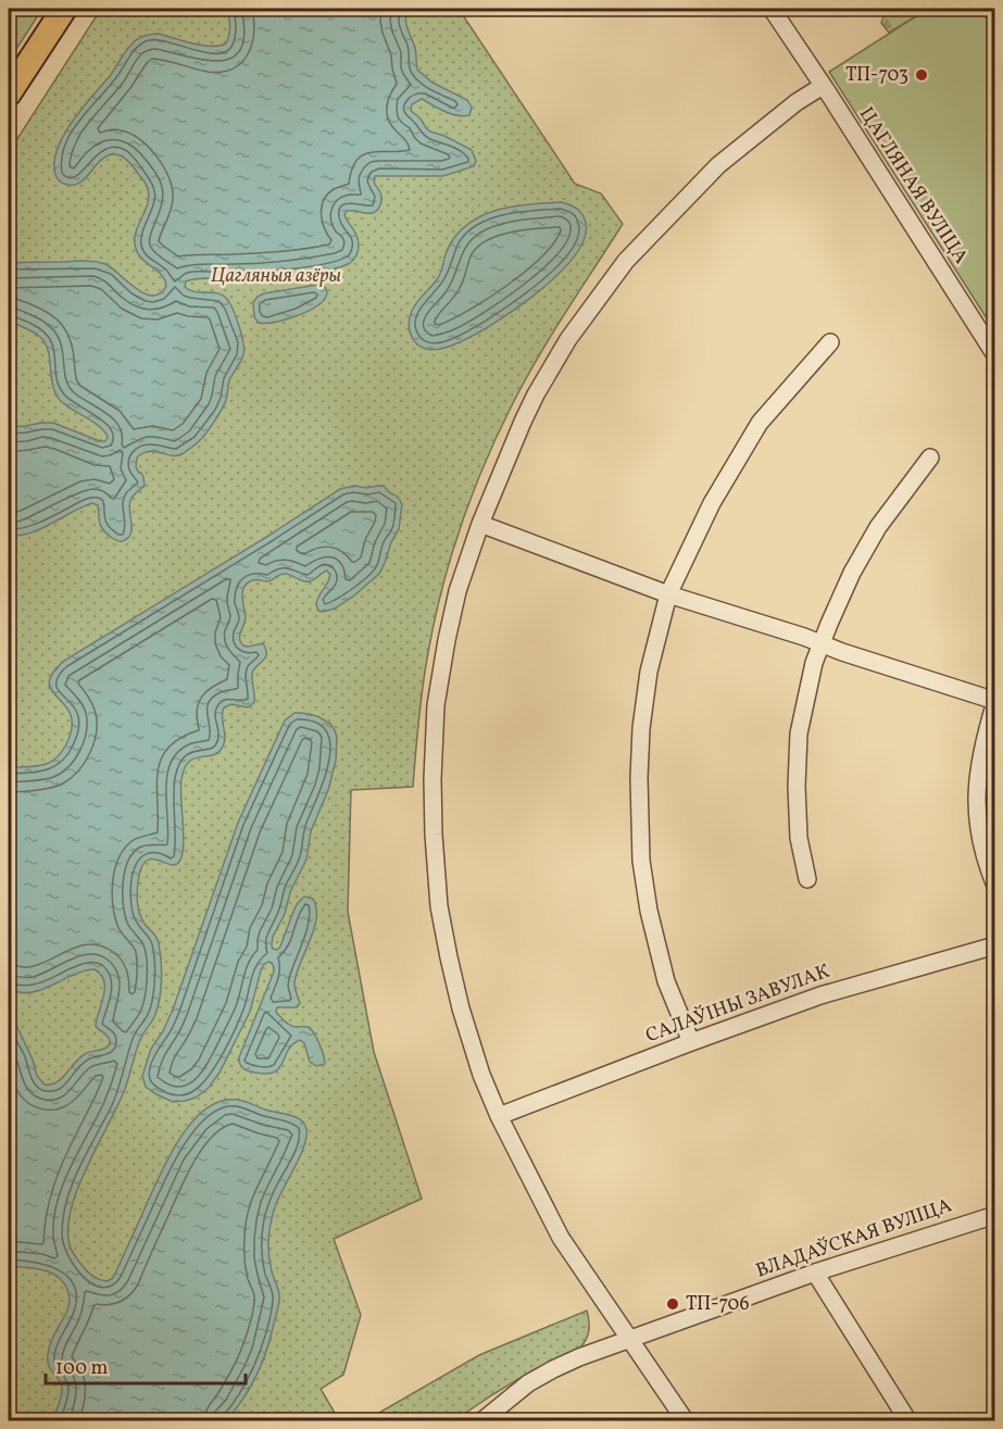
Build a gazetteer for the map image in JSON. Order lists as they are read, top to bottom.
{
  "streets": {
    "street": ["ЦАГЛЯНАЯ ВУЛІЦА", "САЛАЎІНЫ ЗАВУЛАК", "ВЛАДАЎСКАЯ ВУЛІЦА"]
  },
  "parks": ["Цагляныя азёры"],
  "places": ["ТП-703", "ТП-706"],
  "scale_bar": "100 m"
}
